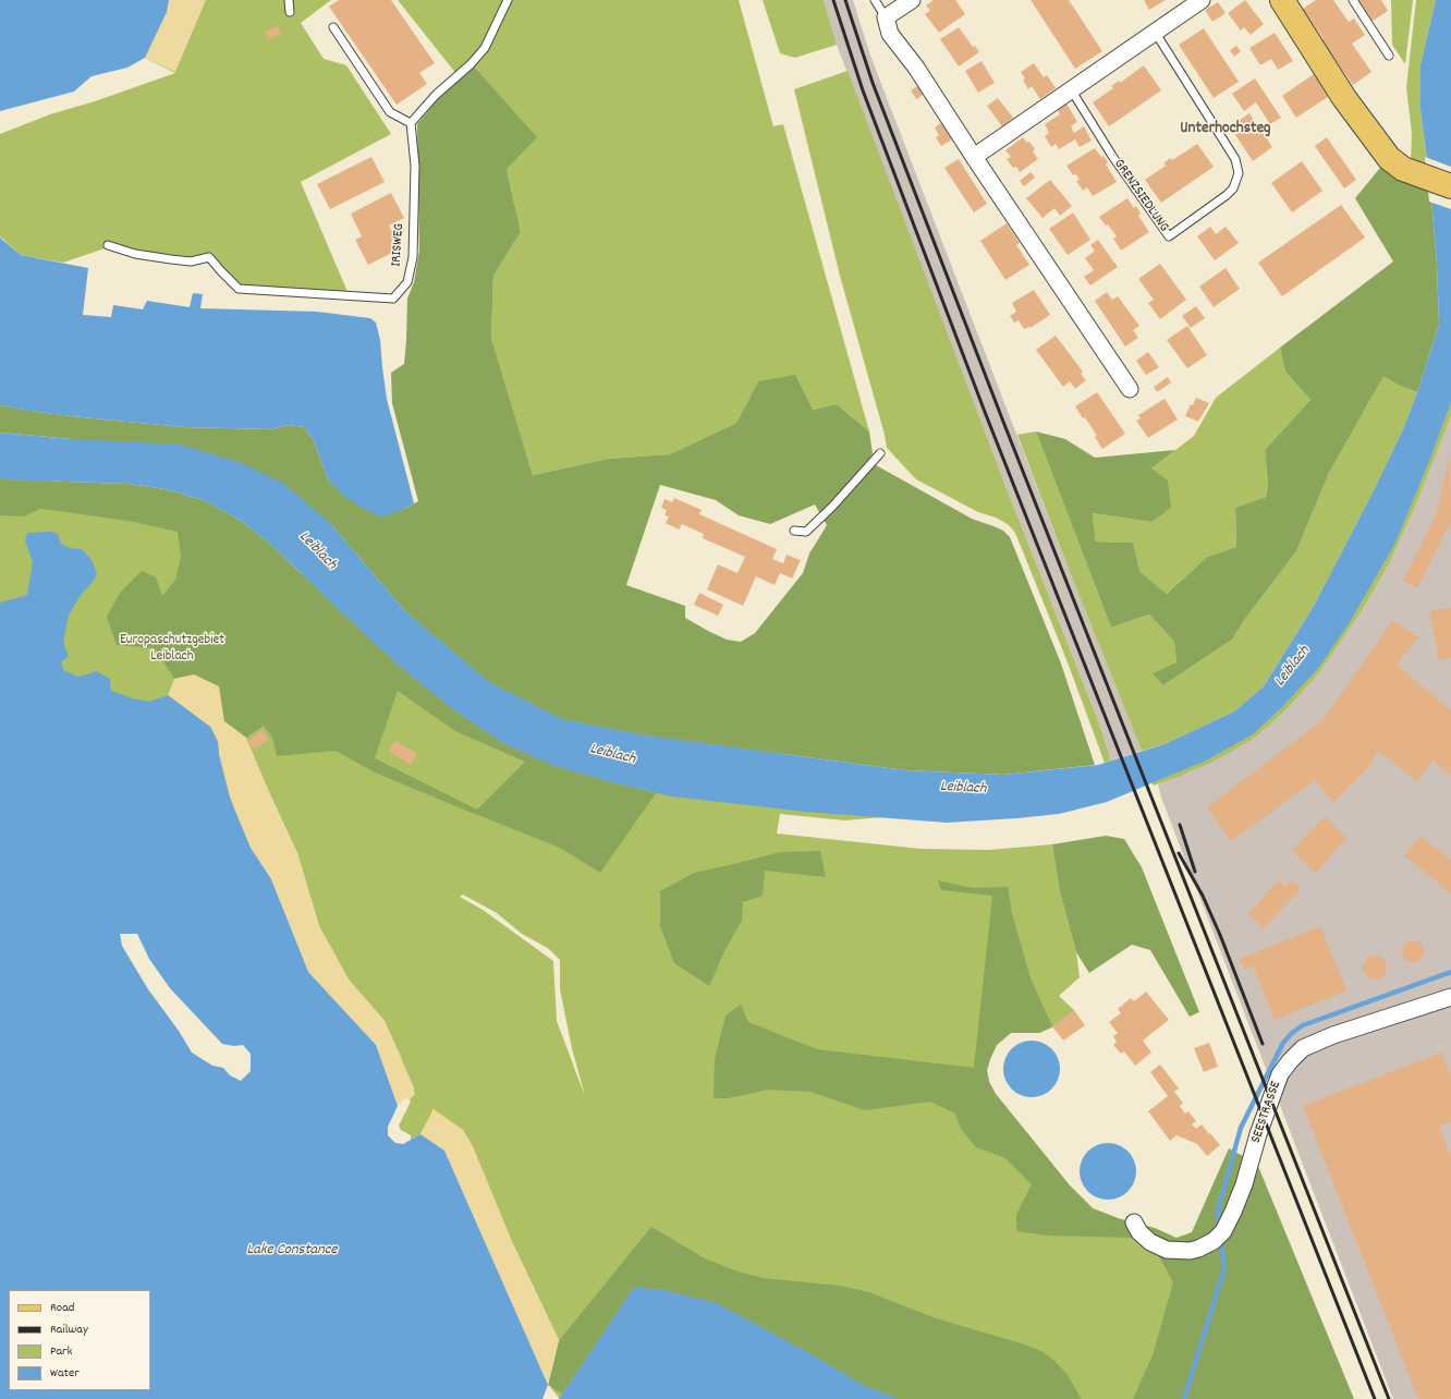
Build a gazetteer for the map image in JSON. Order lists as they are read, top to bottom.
{
  "streets": {
    "street": ["SEESTRASSE"],
    "lane": ["GRENZSIEDLUNG", "IRISWEG"]
  },
  "districts": ["Unterhochsteg"],
  "water": ["Leiblach", "Lake Constance"],
  "parks": ["Europaschutzgebiet Leiblach"],
  "legend": [
    "Road",
    "Railway",
    "Park",
    "Water"
  ]
}
